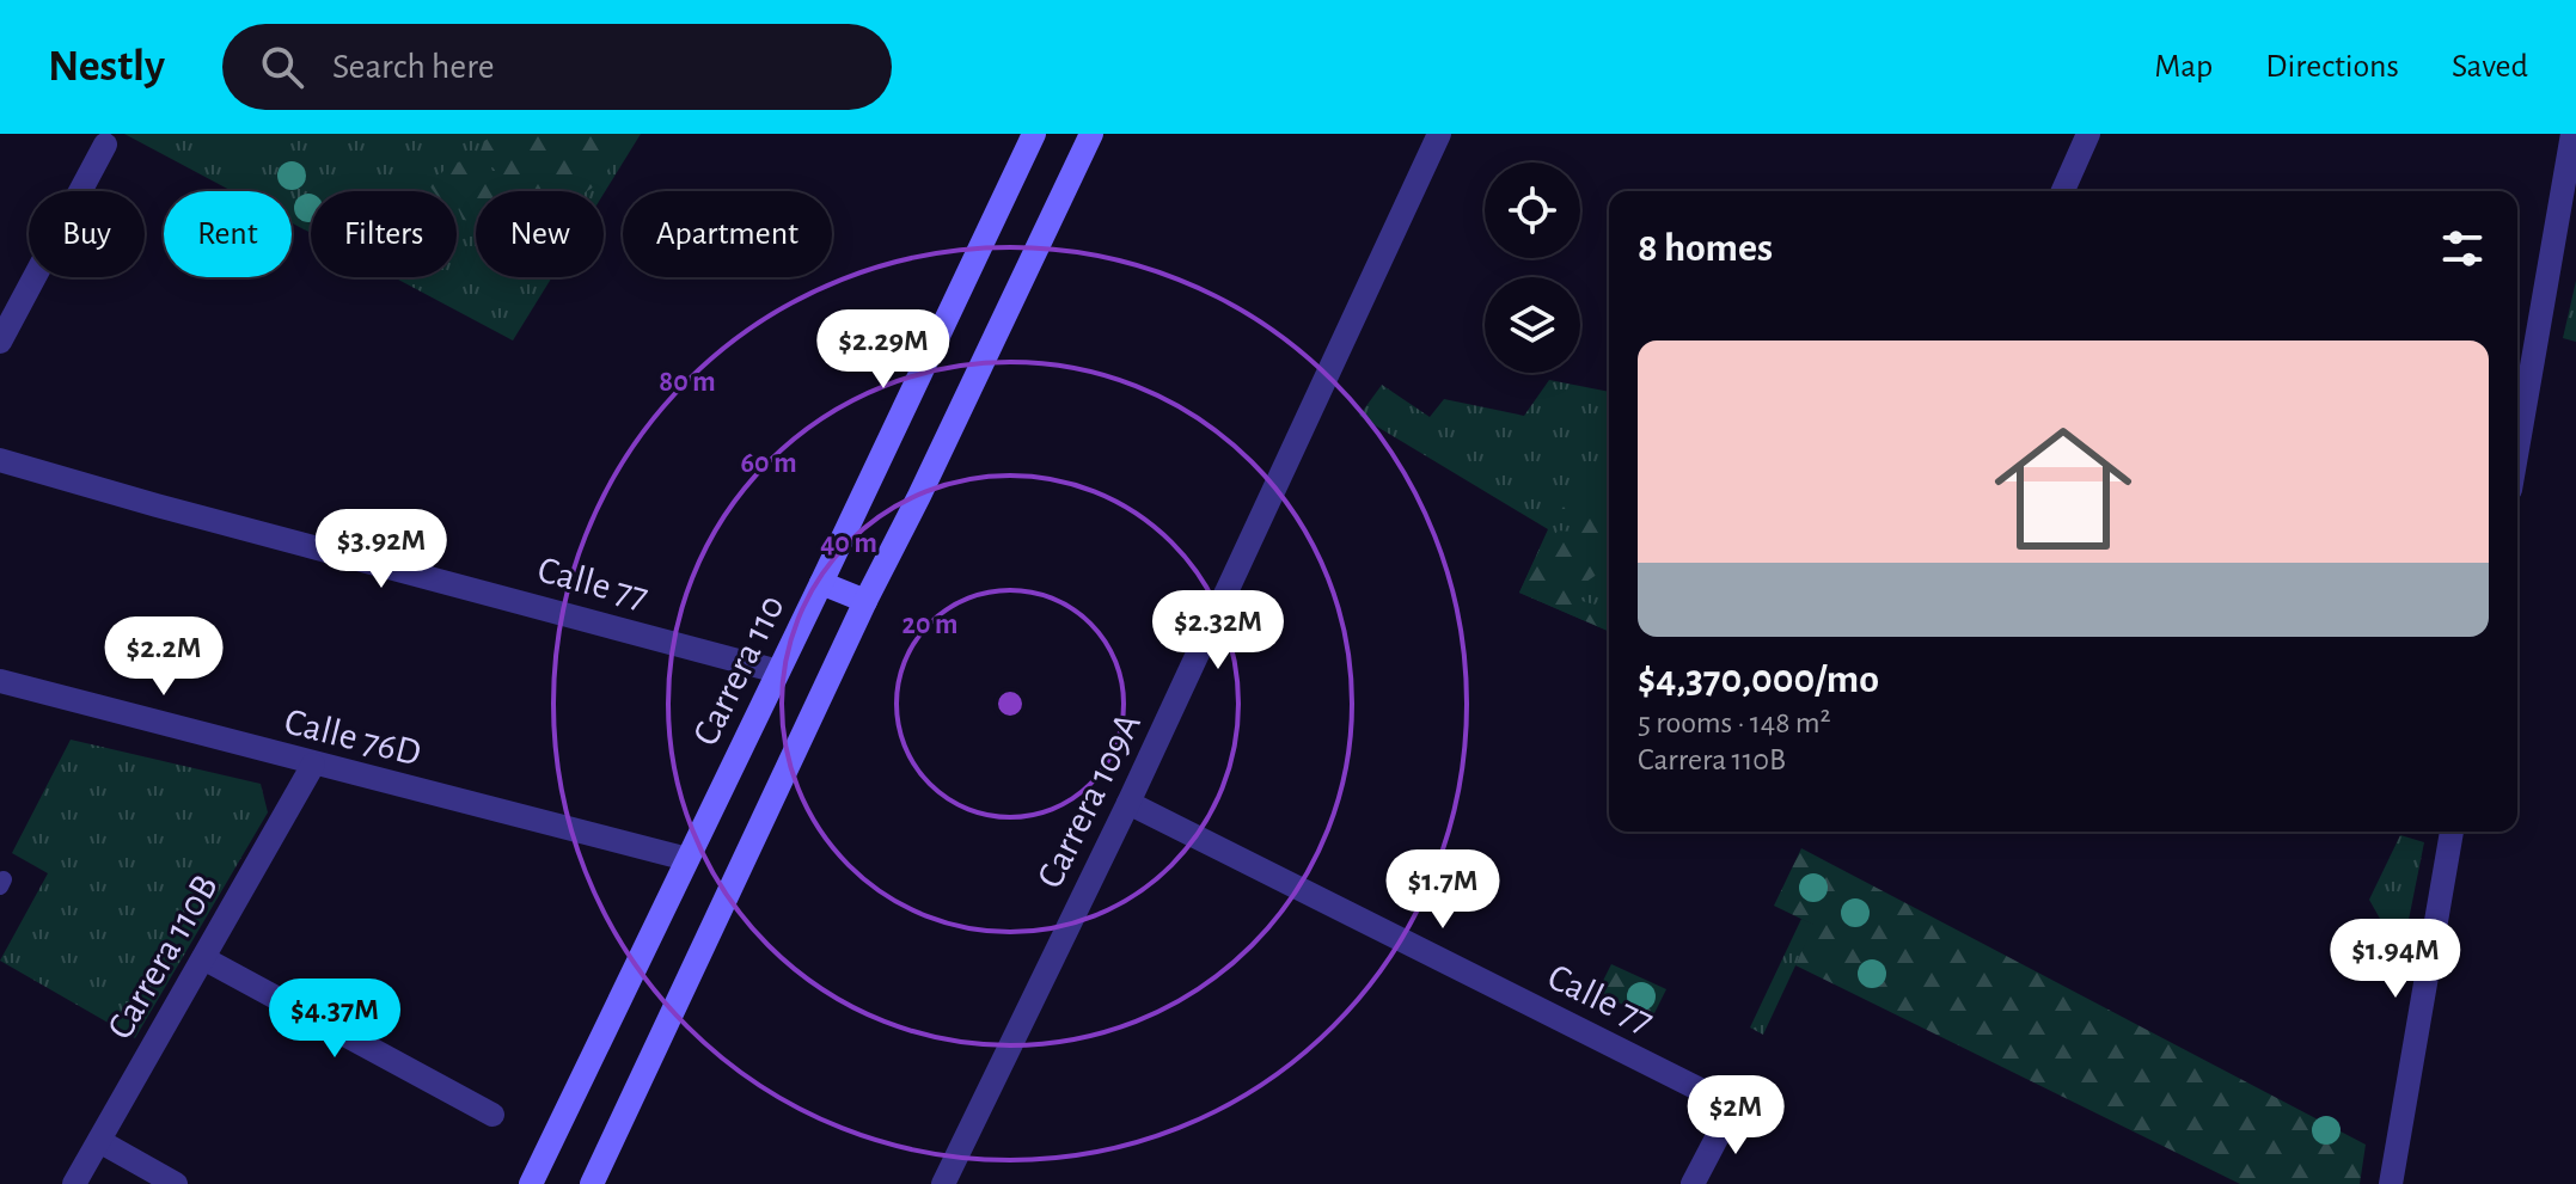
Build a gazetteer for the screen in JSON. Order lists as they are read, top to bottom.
{
  "streets": {
    "main road": ["Carrera 110"],
    "street": [
      "Calle 77",
      "Calle 76D",
      "Carrera 109A",
      "Carrera 110B"
    ]
  },
  "crossings": [
    ["Calle 77", "Carrera 110"],
    ["Calle 77", "Carrera 109A"],
    ["Carrera 110", "Calle 76D"],
    ["Calle 76D", "Carrera 110B"]
  ],
  "page": {
    "header": "Nestly",
    "search": "Search here",
    "nav": ["Map", "Directions", "Saved"],
    "chip": [
      "Buy",
      "Rent",
      "Filters",
      "New",
      "Apartment"
    ],
    "heading": "8 homes",
    "list": [
      {
        "name": "$4,370,000/mo",
        "note": "5 rooms · 148 m² · Carrera 110B"
      }
    ],
    "price": [
      "$2.29M",
      "$3.92M",
      "$2.32M",
      "$2.2M",
      "$1.7M",
      "$1.94M",
      "$4.37M",
      "$2M"
    ]
  },
  "rings": [
    "80 m",
    "60 m",
    "40 m",
    "20 m"
  ]
}
